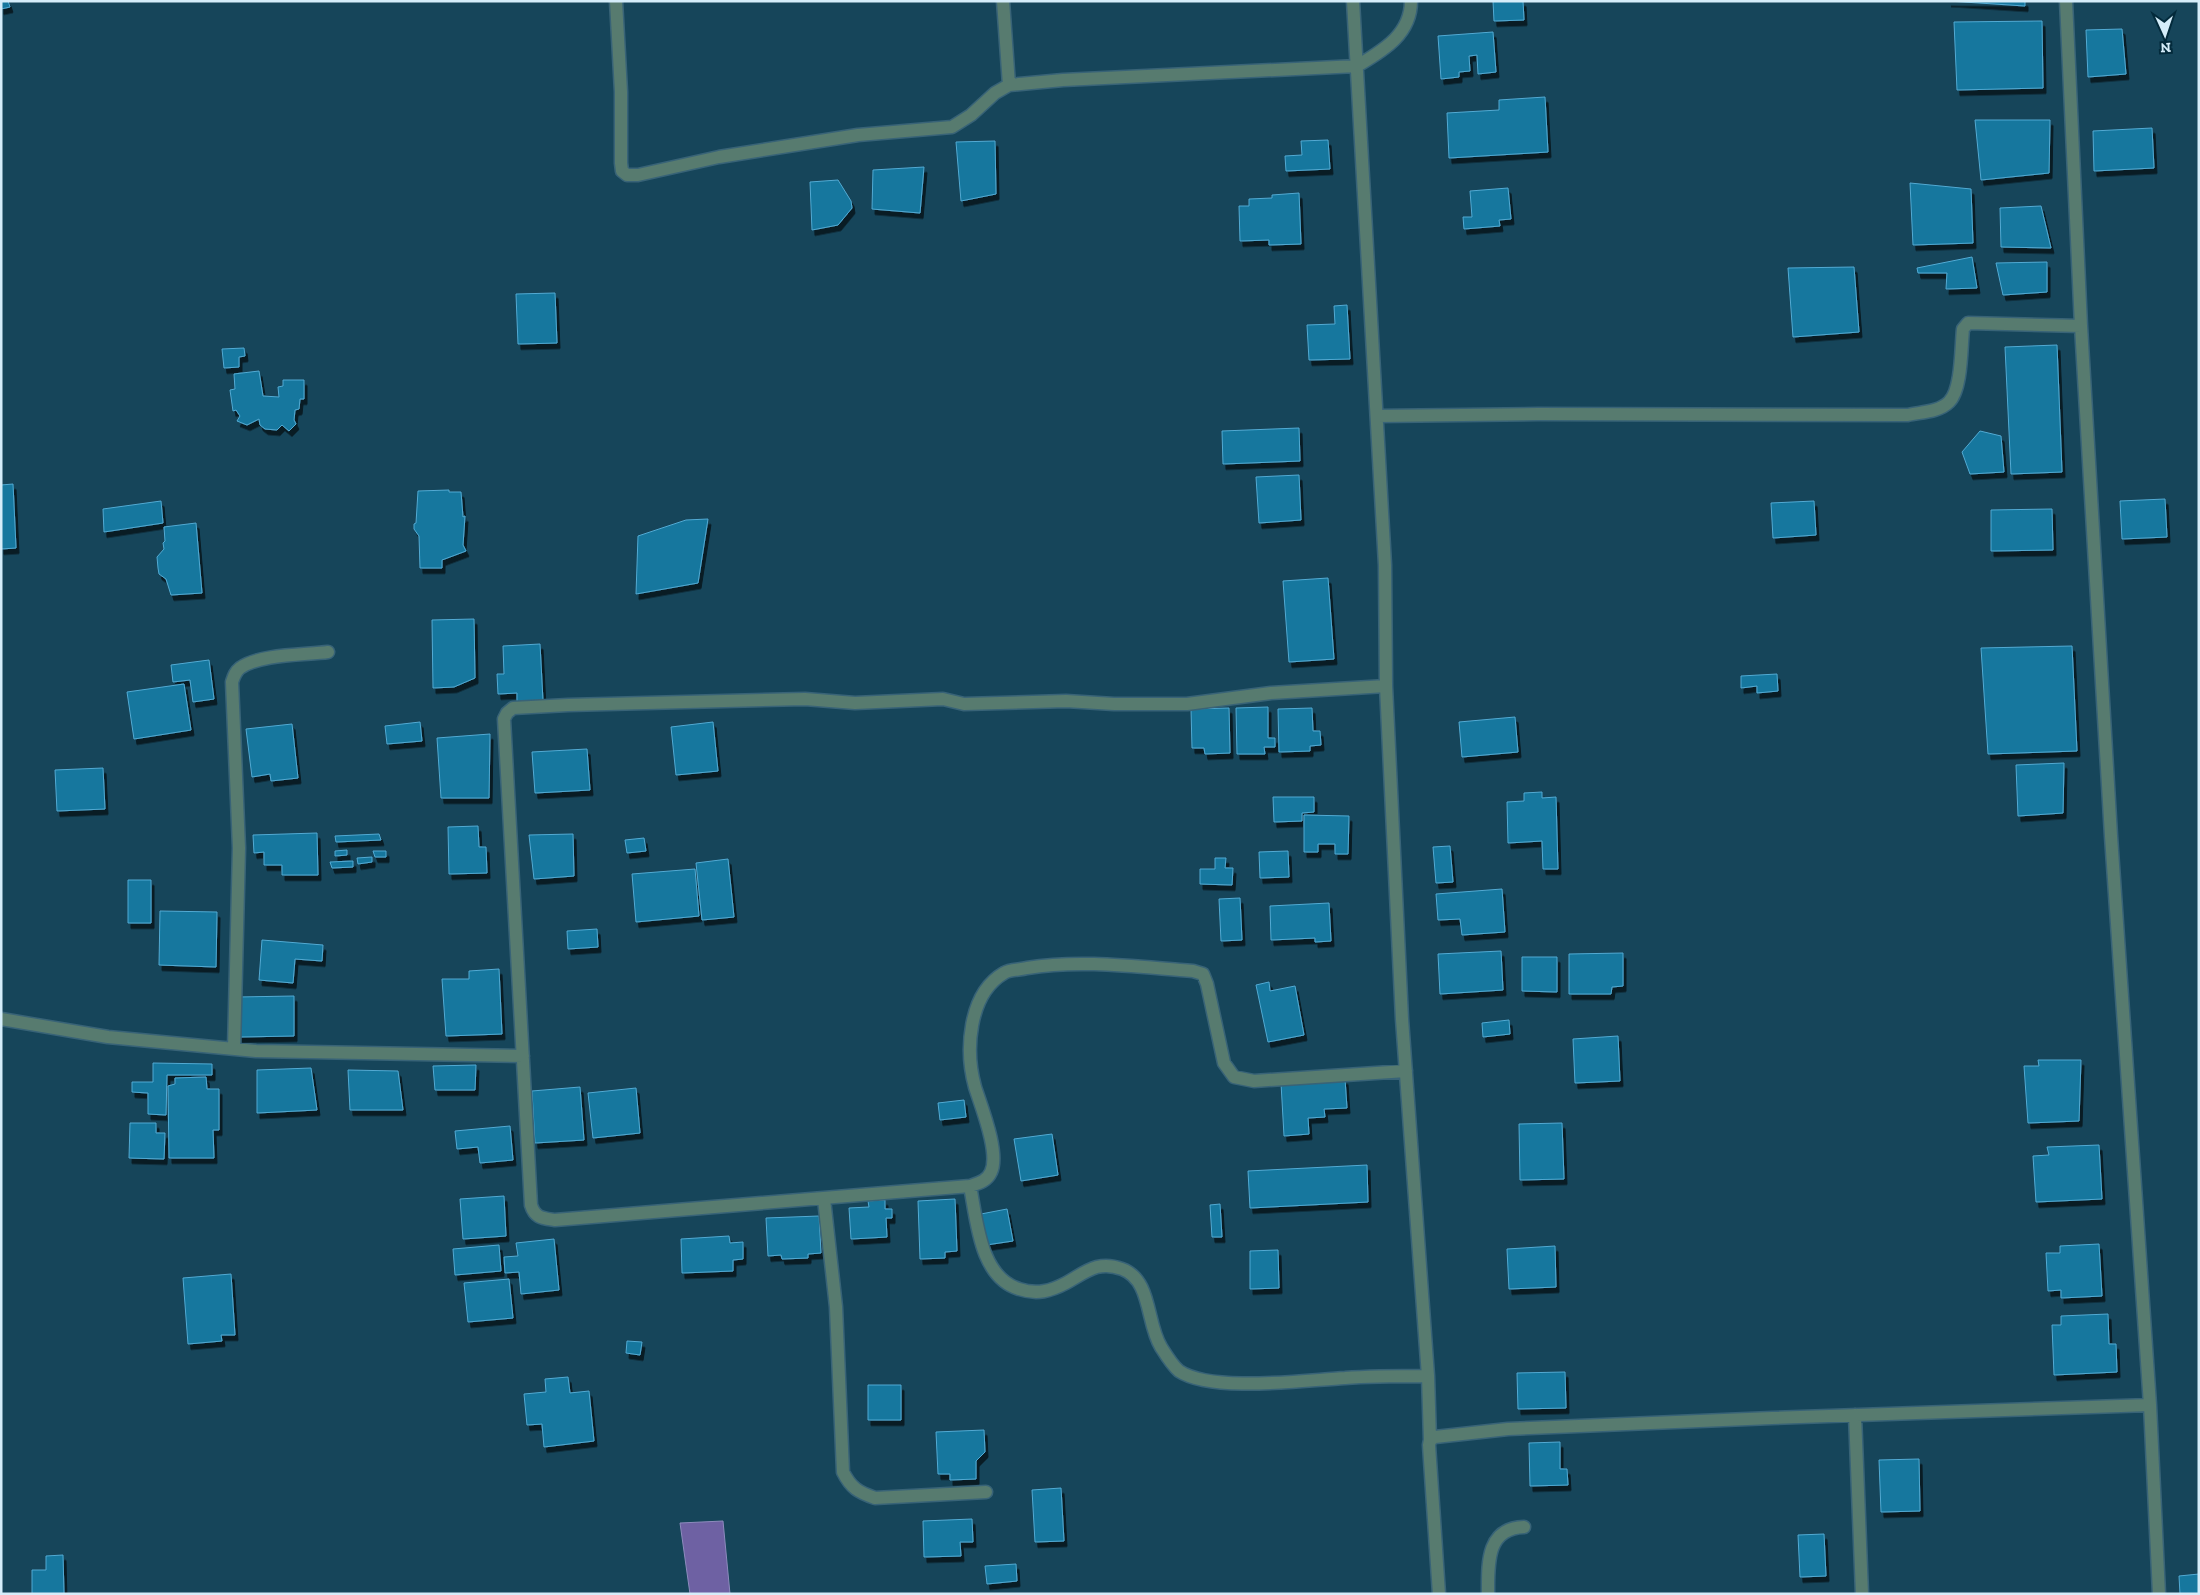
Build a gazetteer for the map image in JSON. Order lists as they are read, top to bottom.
{
  "north": "bottom"
}
